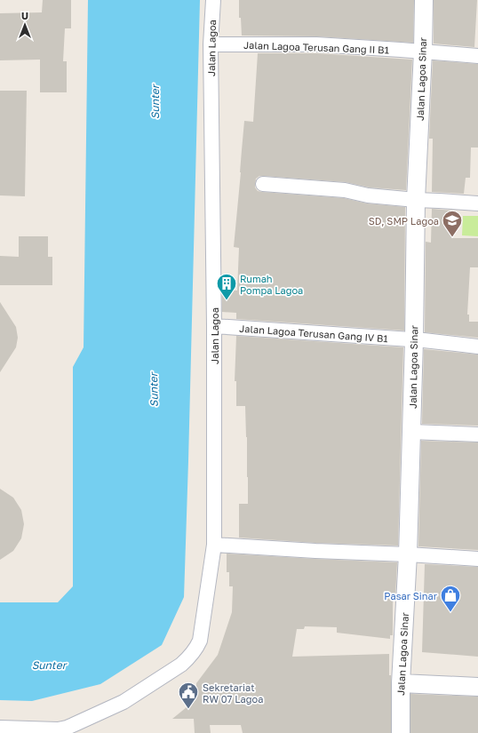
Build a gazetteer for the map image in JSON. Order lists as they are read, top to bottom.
{
  "streets": {
    "street": [
      "Jalan Lagoa Terusan Gang II B1",
      "Jalan Lagoa",
      "Jalan Lagoa Sinar",
      "Jalan Lagoa Terusan Gang IV B1"
    ]
  },
  "crossings": [
    ["Jalan Lagoa Terusan Gang II B1", "Jalan Lagoa"],
    ["Jalan Lagoa Terusan Gang II B1", "Jalan Lagoa Sinar"],
    ["Jalan Lagoa", "Jalan Lagoa Terusan Gang IV B1"],
    ["Jalan Lagoa Sinar", "Jalan Lagoa Terusan Gang IV B1"]
  ],
  "water": ["Sunter"],
  "places": {
    "school or university": ["SD, SMP Lagoa"],
    "building": ["Rumah Pompa Lagoa"],
    "shop": ["Pasar Sinar"],
    "public building": ["Sekretariat RW 07 Lagoa"]
  },
  "north": "top"
}
